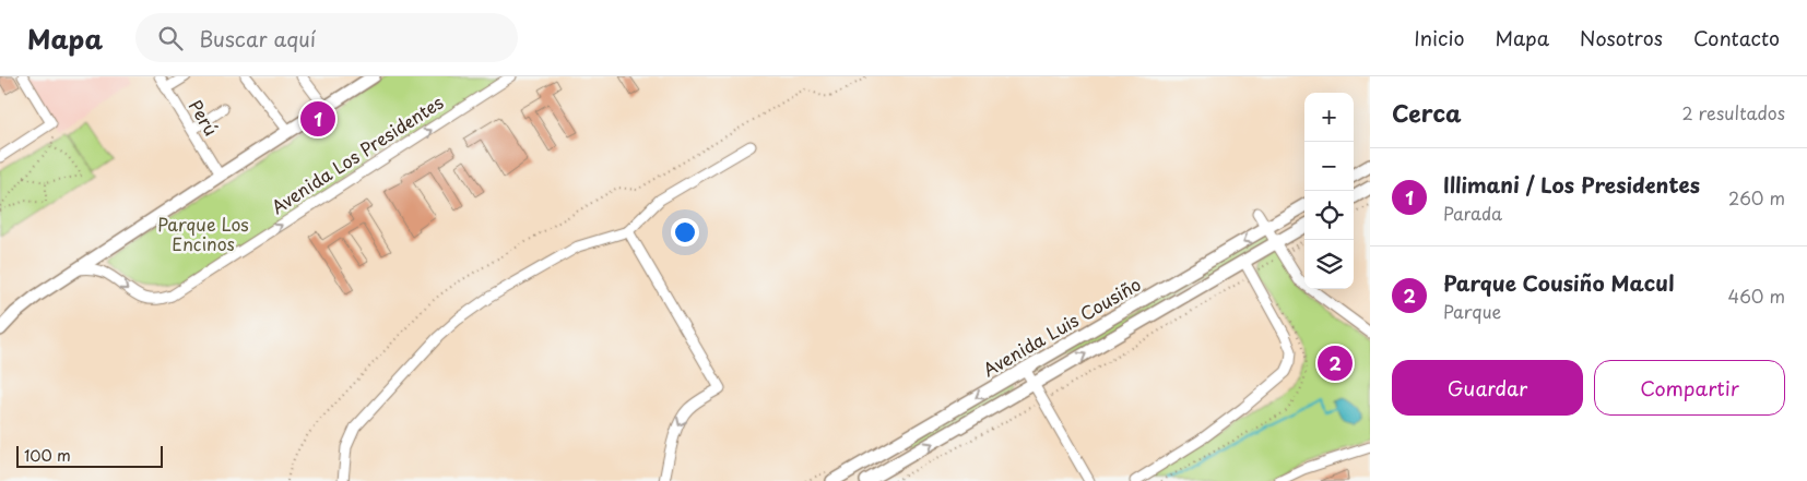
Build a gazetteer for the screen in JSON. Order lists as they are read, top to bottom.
{
  "streets": {
    "street": ["Perú", "Avenida Los Presidentes", "Avenida Luis Cousiño"]
  },
  "parks": ["Parque Los Encinos"],
  "scale_bar": "100 m",
  "page": {
    "header": "Mapa",
    "search": "Buscar aquí",
    "nav": [
      "Inicio",
      "Mapa",
      "Nosotros",
      "Contacto"
    ],
    "heading": ["Cerca", "2 resultados"],
    "map_buttons": ["+", "−"],
    "pins": ["1", "2"],
    "list": [
      {
        "mark": "1",
        "name": "Illimani / Los Presidentes",
        "note": "Parada",
        "value": "260 m"
      },
      {
        "mark": "2",
        "name": "Parque Cousiño Macul",
        "note": "Parque",
        "value": "460 m"
      }
    ],
    "buttons": ["Guardar", "Compartir"],
    "scale": "100 m"
  }
}
